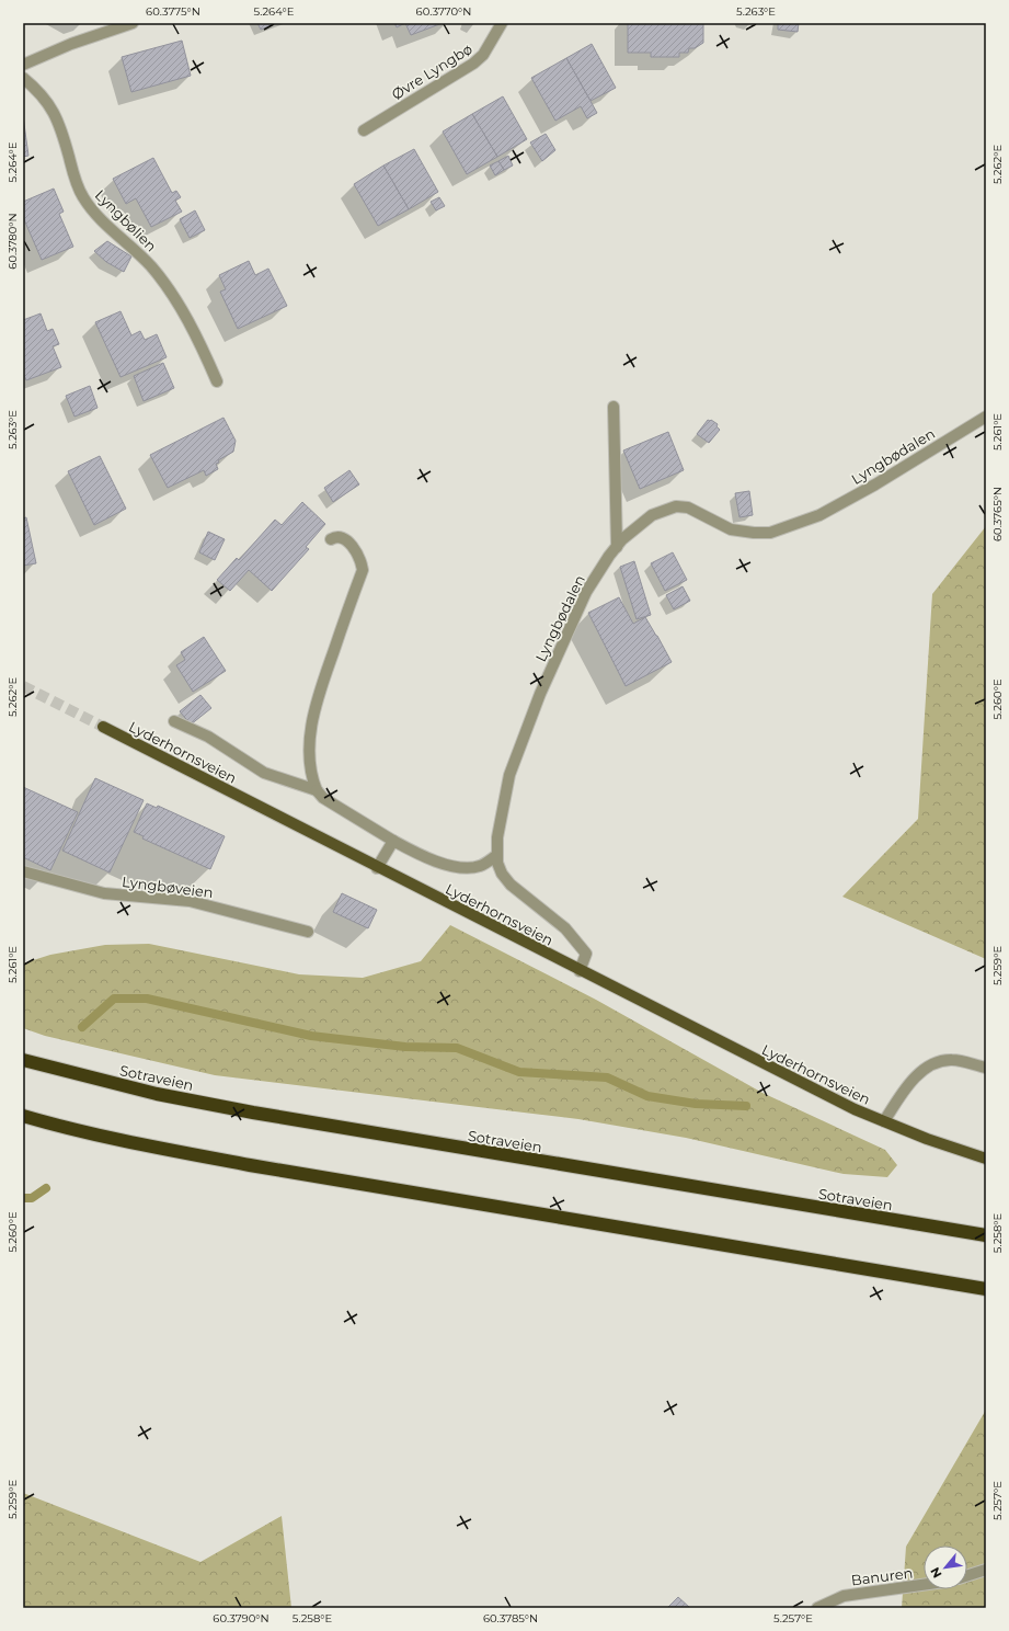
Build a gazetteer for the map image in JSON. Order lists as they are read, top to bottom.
{
  "streets": {
    "highway": ["Sotraveien"],
    "main road": ["Lyderhornsveien"],
    "street": [
      "Øvre Lyngbø",
      "Lyngbølien",
      "Lyngbødalen",
      "Lyngbøveien",
      "Banuren"
    ]
  },
  "crossings": [
    ["Lyngbødalen", "Lyderhornsveien"]
  ],
  "north": "bottom left",
  "coordinates": [
    "60.3775°N",
    "5.264°E",
    "60.3770°N",
    "5.263°E",
    "5.262°E",
    "60.3780°N",
    "5.261°E",
    "60.3765°N",
    "5.260°E",
    "5.259°E",
    "5.258°E",
    "5.257°E",
    "60.3790°N",
    "60.3785°N"
  ]
}
